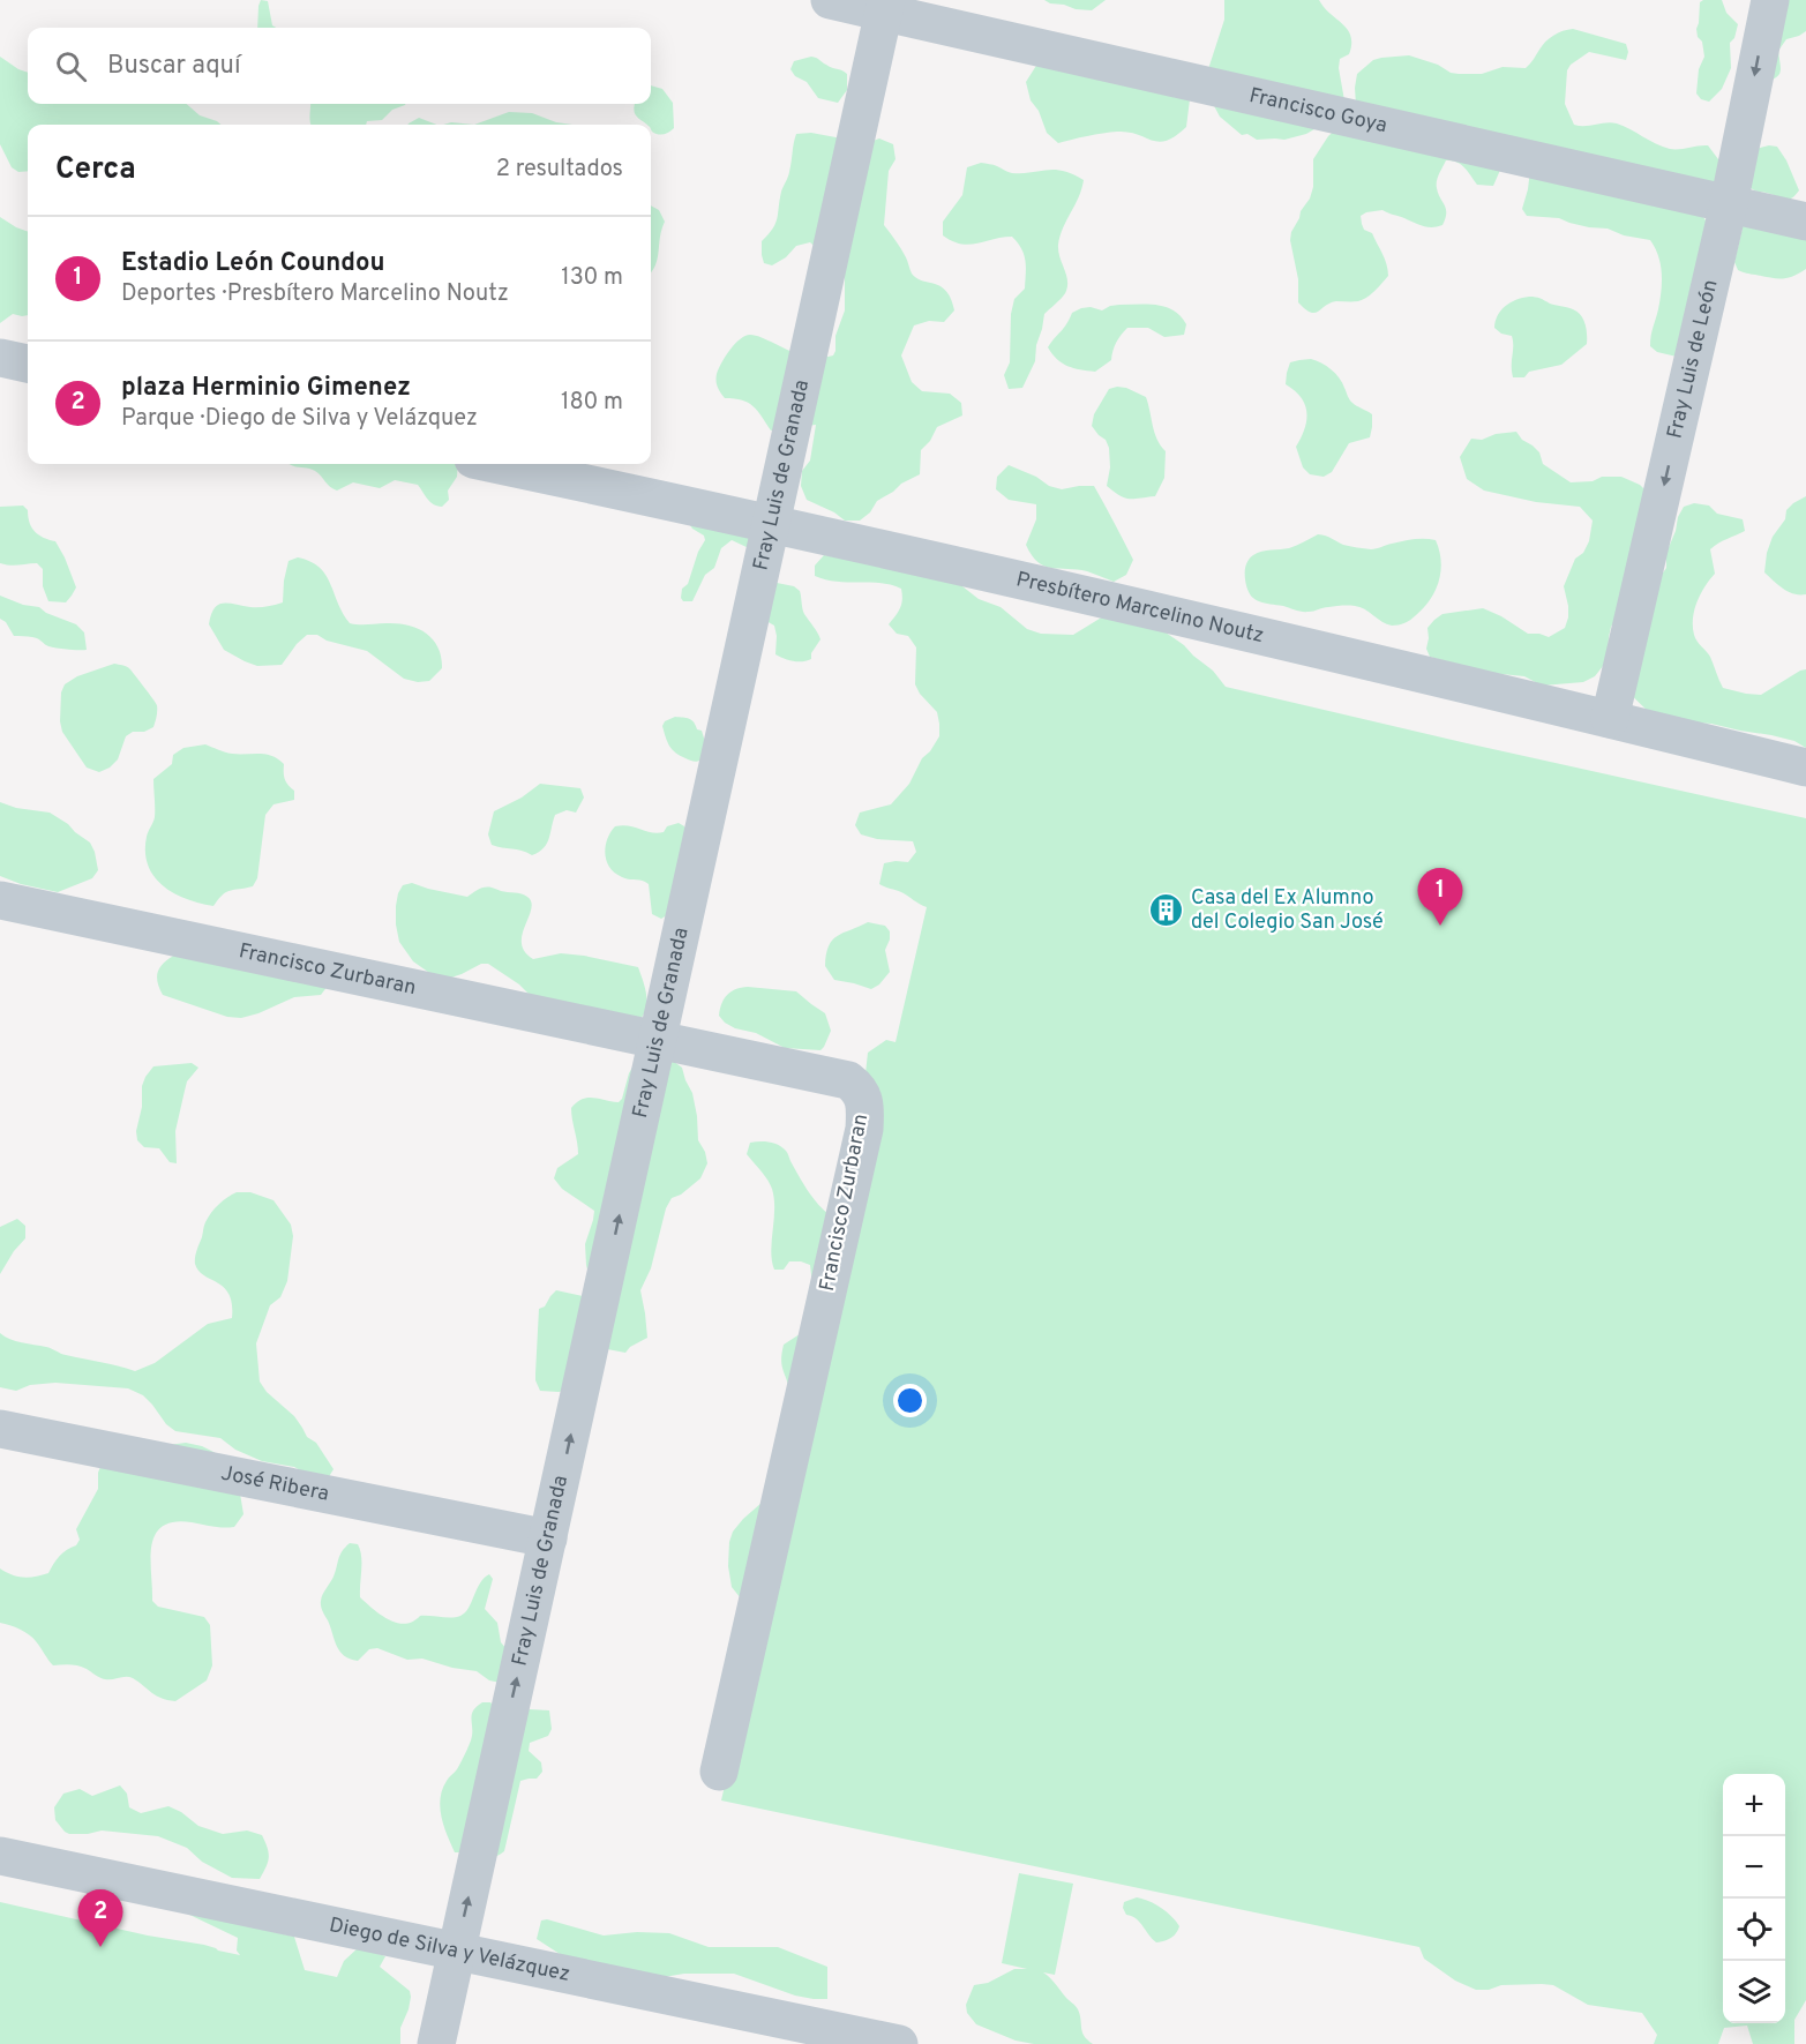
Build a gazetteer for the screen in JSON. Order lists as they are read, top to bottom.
{
  "streets": {
    "street": [
      "Francisco Goya",
      "Fray Luis de León",
      "Fray Luis de Granada",
      "Presbítero Marcelino Noutz",
      "Francisco Zurbaran",
      "José Ribera",
      "Diego de Silva y Velázquez"
    ]
  },
  "crossings": [
    ["Francisco Goya", "Fray Luis de León"],
    ["Francisco Goya", "Fray Luis de Granada"],
    ["Fray Luis de León", "Presbítero Marcelino Noutz"],
    ["Fray Luis de Granada", "Presbítero Marcelino Noutz"],
    ["Fray Luis de Granada", "Francisco Zurbaran"],
    ["Fray Luis de Granada", "José Ribera"],
    ["Fray Luis de Granada", "Diego de Silva y Velázquez"]
  ],
  "one_way": ["Fray Luis de León", "Fray Luis de Granada"],
  "places": {
    "building": ["Casa del Ex Alumno del Colegio San José"]
  },
  "page": {
    "search": "Buscar aquí",
    "heading": ["Cerca", "2 resultados"],
    "list": [
      {
        "mark": "1",
        "name": "Estadio León Coundou",
        "note": "Deportes · Presbítero Marcelino Noutz",
        "value": "130 m"
      },
      {
        "mark": "2",
        "name": "plaza Herminio Gimenez",
        "note": "Parque · Diego de Silva y Velázquez",
        "value": "180 m"
      }
    ],
    "pins": ["1", "2"],
    "map_buttons": ["+", "−"]
  }
}
